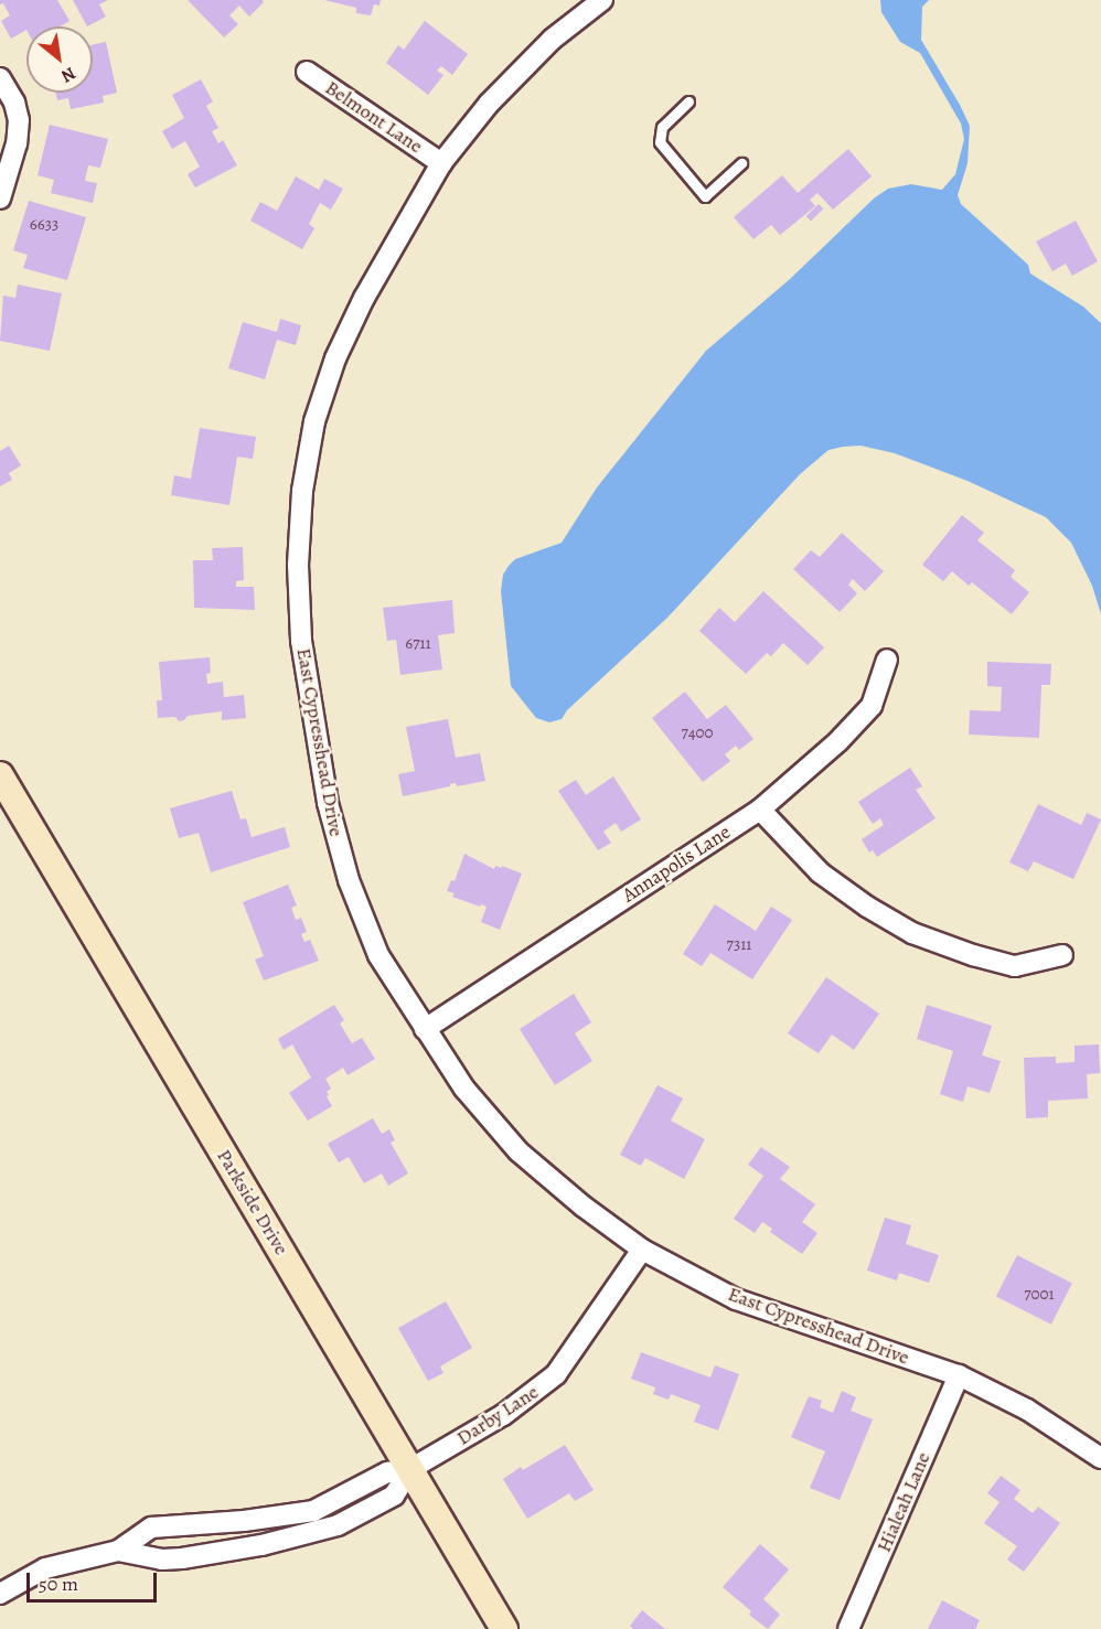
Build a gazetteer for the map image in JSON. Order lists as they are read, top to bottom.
{
  "streets": {
    "street": [
      "Belmont Lane",
      "East Cypresshead Drive",
      "Annapolis Lane",
      "Parkside Drive",
      "Darby Lane",
      "Hialeah Lane"
    ]
  },
  "crossings": [
    ["Belmont Lane", "East Cypresshead Drive"],
    ["East Cypresshead Drive", "Annapolis Lane"],
    ["East Cypresshead Drive", "Darby Lane"],
    ["East Cypresshead Drive", "Hialeah Lane"],
    ["Parkside Drive", "Darby Lane"]
  ],
  "house_numbers": [
    "6633",
    "6711",
    "7400",
    "7311",
    "7001"
  ],
  "scale_bar": "50 m",
  "north": "bottom right"
}
